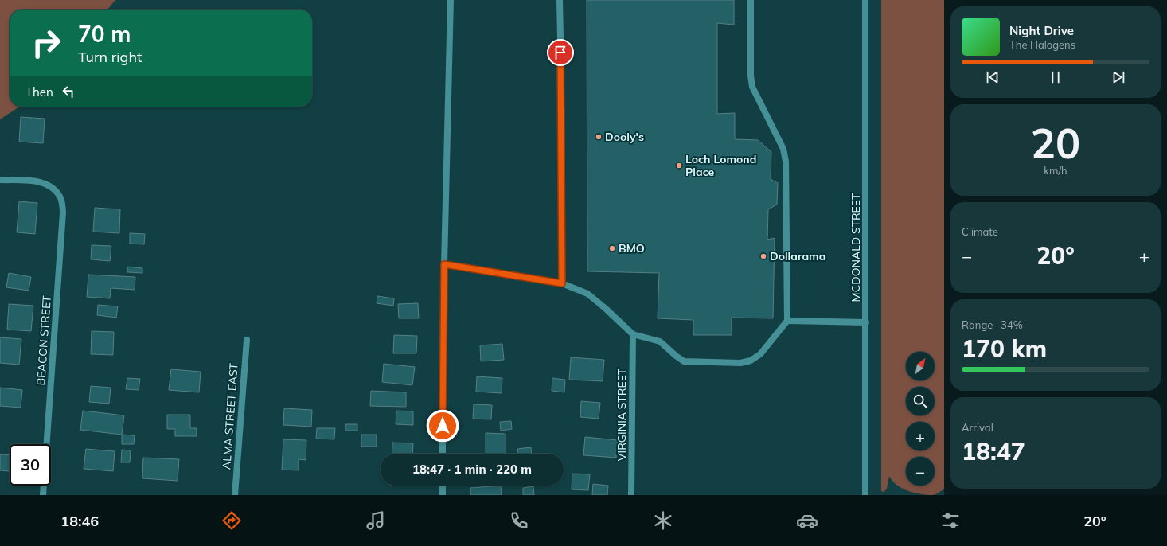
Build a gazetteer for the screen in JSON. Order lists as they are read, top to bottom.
{
  "streets": {
    "street": [
      "MCDONALD STREET",
      "BEACON STREET",
      "VIRGINIA STREET",
      "ALMA STREET EAST"
    ]
  },
  "places": [
    "Dooly's",
    "Loch Lomond Place",
    "BMO",
    "Dollarama"
  ],
  "north": "top right",
  "page": {
    "turn": ["70 m", "Turn right"],
    "song": ["Night Drive", "The Halogens"],
    "then": "Then",
    "tile": [
      ["20", "km/h"],
      "Climate",
      ["Range · 34%", "170 km"],
      ["Arrival", "18:47"]
    ],
    "heat": ["−", "20°", "+"],
    "map_buttons": ["+", "−"],
    "limit": "30",
    "trip": "18:47 · 1 min · 220 m",
    "tabs": ["18:46", "20°"]
  }
}
